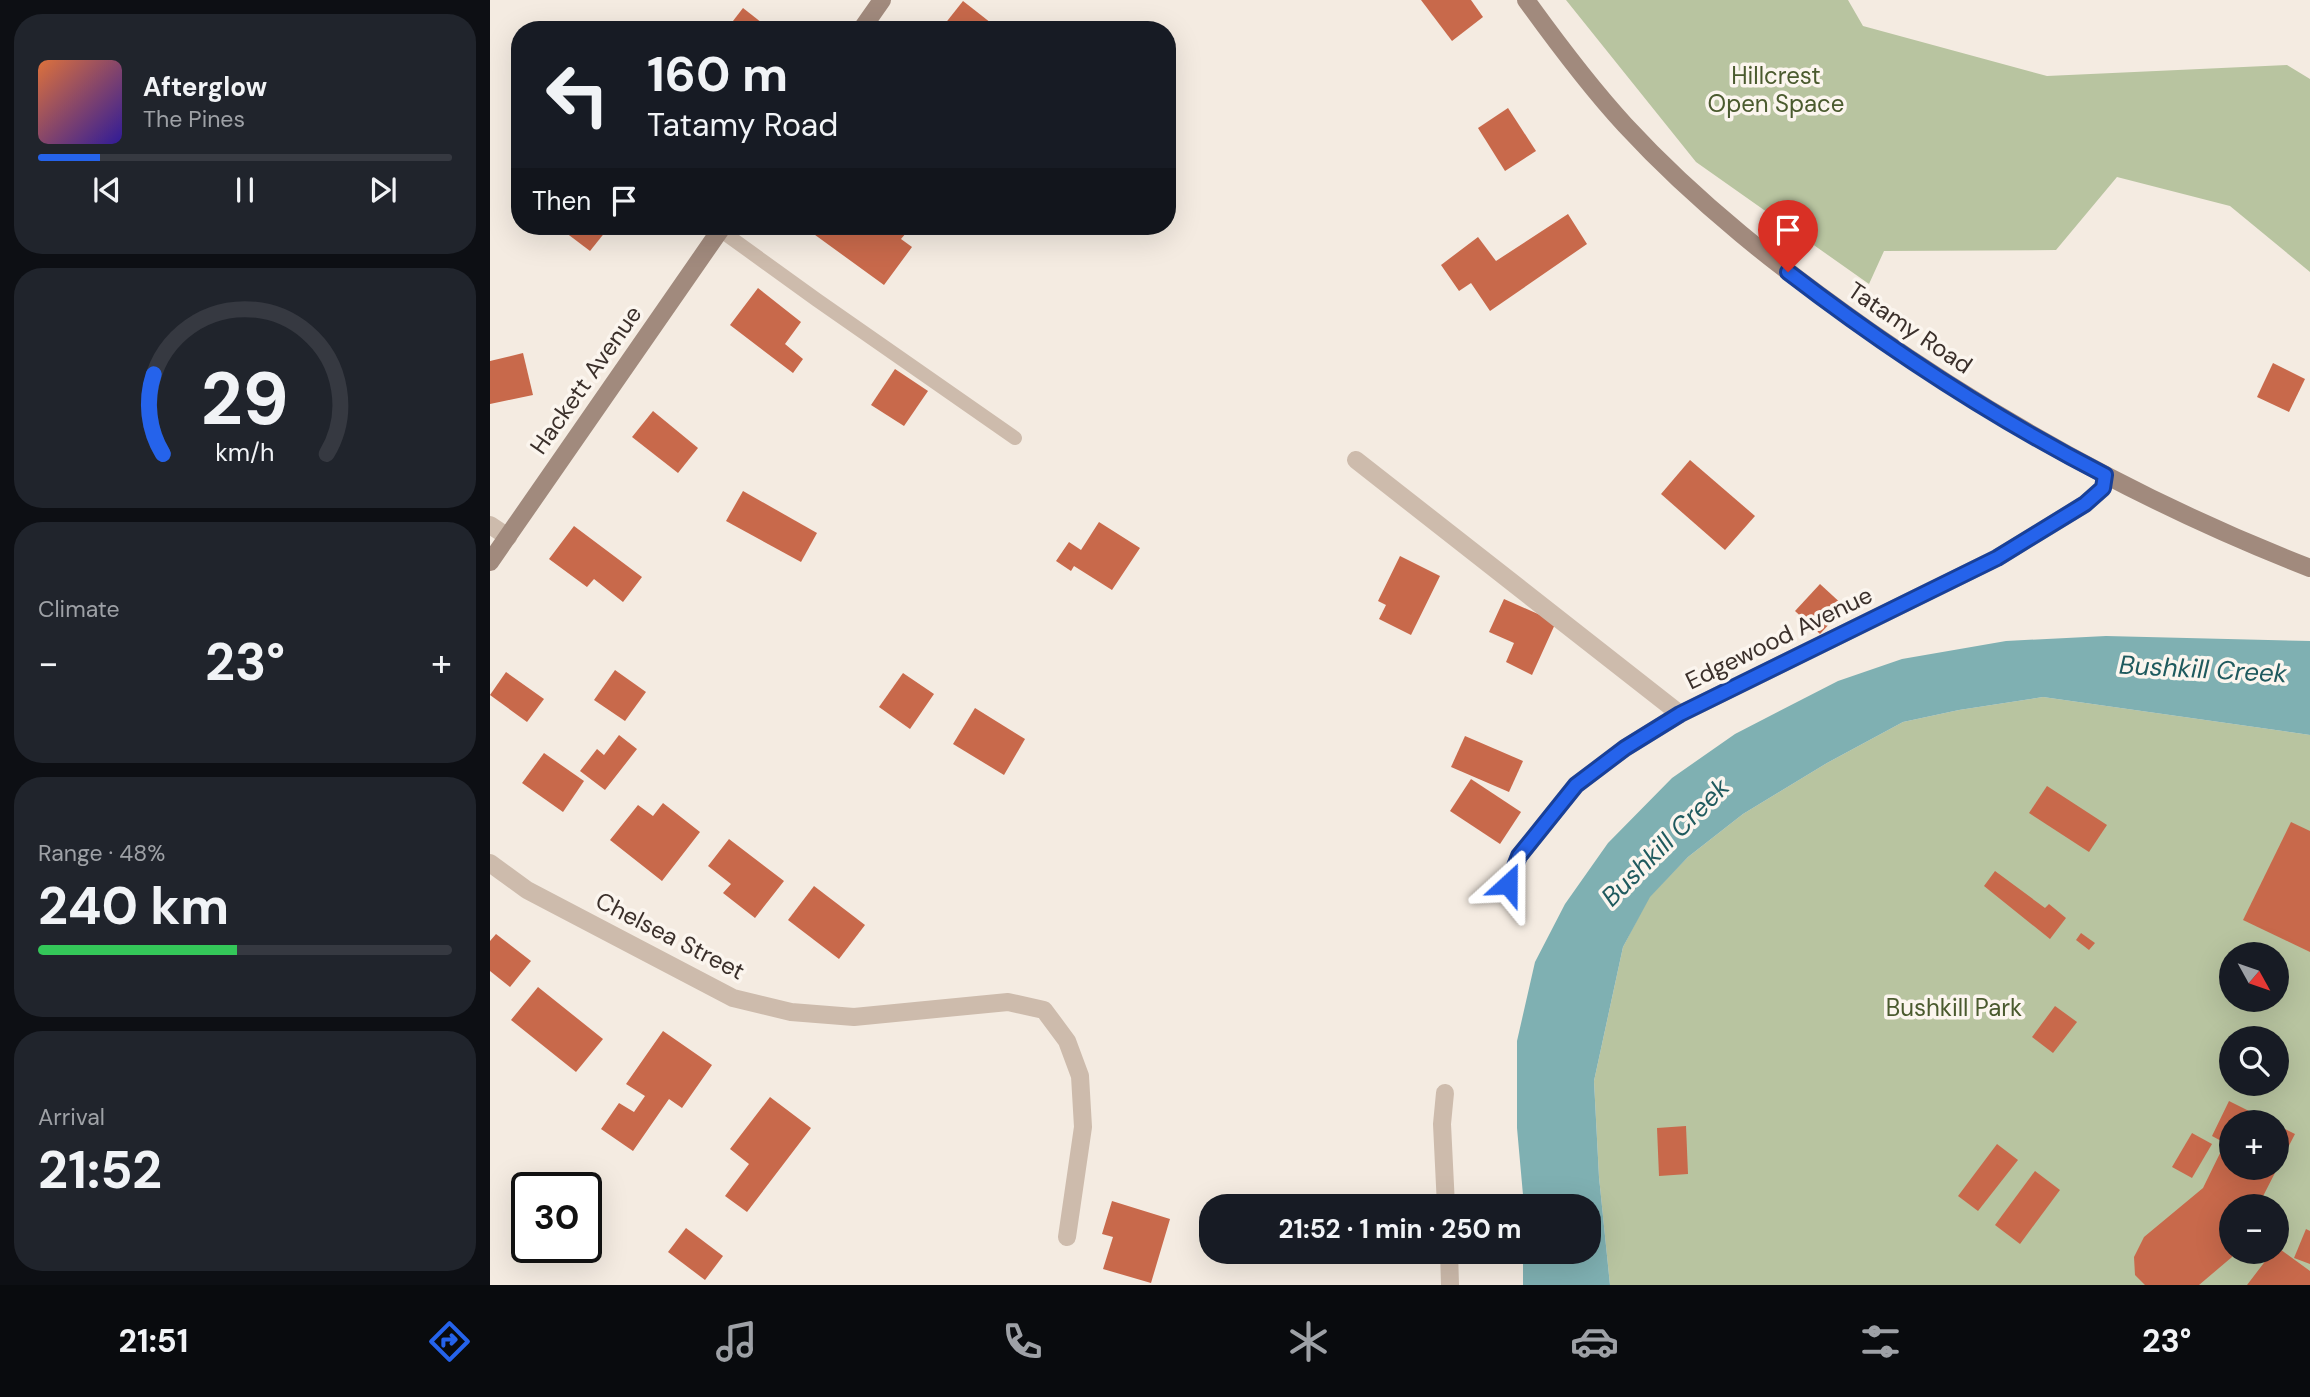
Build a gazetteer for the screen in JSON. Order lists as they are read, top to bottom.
{
  "streets": {
    "main road": ["Tatamy Road", "Hackett Avenue"],
    "street": ["Edgewood Avenue", "Chelsea Street"]
  },
  "crossings": [
    ["Tatamy Road", "Edgewood Avenue"]
  ],
  "water": ["Bushkill Creek"],
  "parks": ["Hillcrest Open Space", "Bushkill Park"],
  "north": "bottom right",
  "page": {
    "turn": ["160 m", "Tatamy Road"],
    "song": ["Afterglow", "The Pines"],
    "then": "Then",
    "tile": [
      "Climate",
      ["Range · 48%", "240 km"],
      ["Arrival", "21:52"]
    ],
    "heat": ["−", "23°", "+"],
    "map_buttons": ["+", "−"],
    "limit": "30",
    "trip": "21:52 · 1 min · 250 m",
    "tabs": ["21:51", "23°"],
    "gauge": ["29", "km/h"]
  }
}
